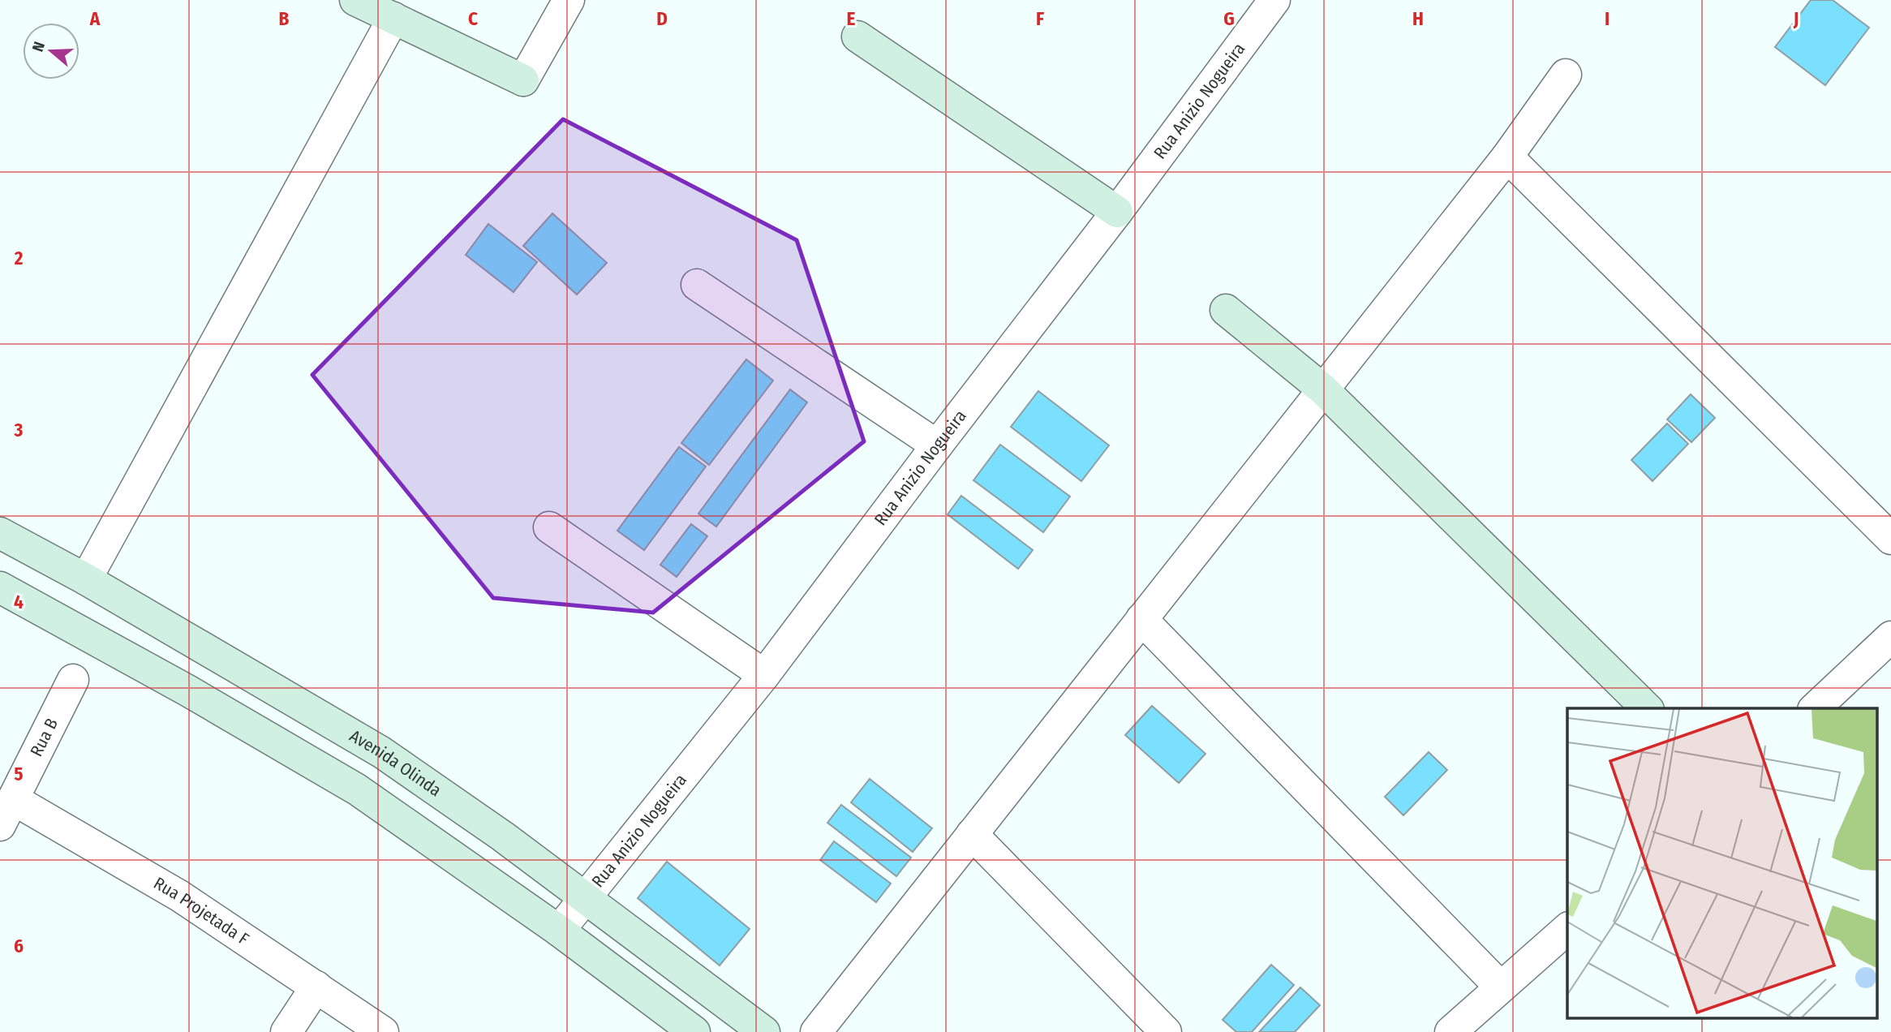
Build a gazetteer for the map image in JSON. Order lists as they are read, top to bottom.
{
  "streets": {
    "street": [
      "Rua Anizio Nogueira",
      "Rua B",
      "Avenida Olinda",
      "Rua Projetada F"
    ]
  },
  "crossings": [
    ["Rua Anizio Nogueira", "Avenida Olinda"],
    ["Rua B", "Rua Projetada F"]
  ],
  "north": "left",
  "grid": {
    "columns": [
      "A",
      "B",
      "C",
      "D",
      "E",
      "F",
      "G",
      "H",
      "I",
      "J"
    ],
    "rows": [
      "2",
      "3",
      "4",
      "5",
      "6"
    ]
  }
}
